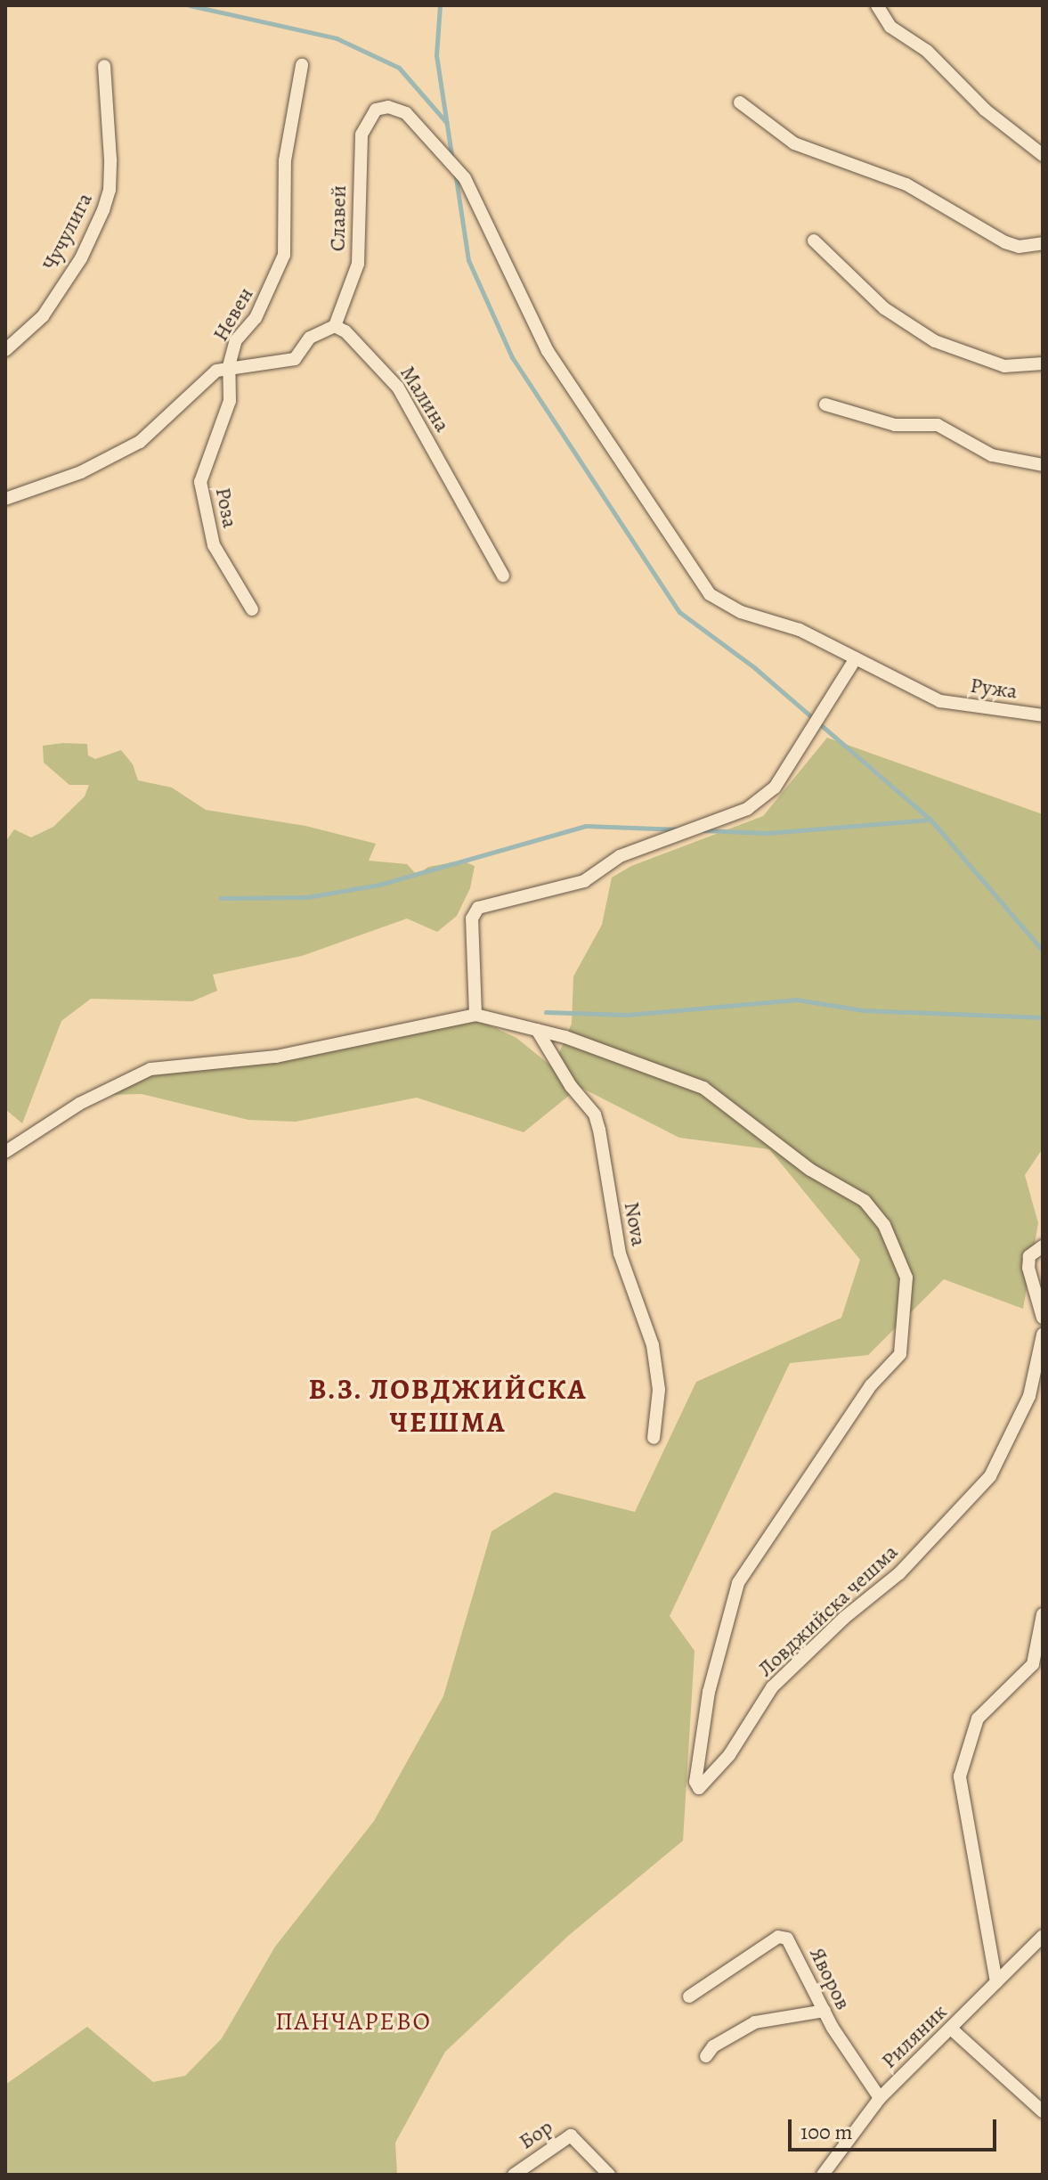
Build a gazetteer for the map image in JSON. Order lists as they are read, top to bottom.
{
  "streets": {
    "street": [
      "Славей",
      "Чучулига",
      "Невен",
      "Малина",
      "Роза",
      "Ружа",
      "Nova",
      "Ловджийска чешма",
      "Яворов",
      "Риляник",
      "Бор"
    ]
  },
  "crossings": [
    ["Славей", "Малина"],
    ["Славей", "Ружа"],
    ["Невен", "Роза"],
    ["Nova", "Ловджийска чешма"],
    ["Яворов", "Риляник"]
  ],
  "districts": ["В.З. ЛОВДЖИЙСКА ЧЕШМА", "ПАНЧАРЕВО"],
  "scale_bar": "100 m"
}
